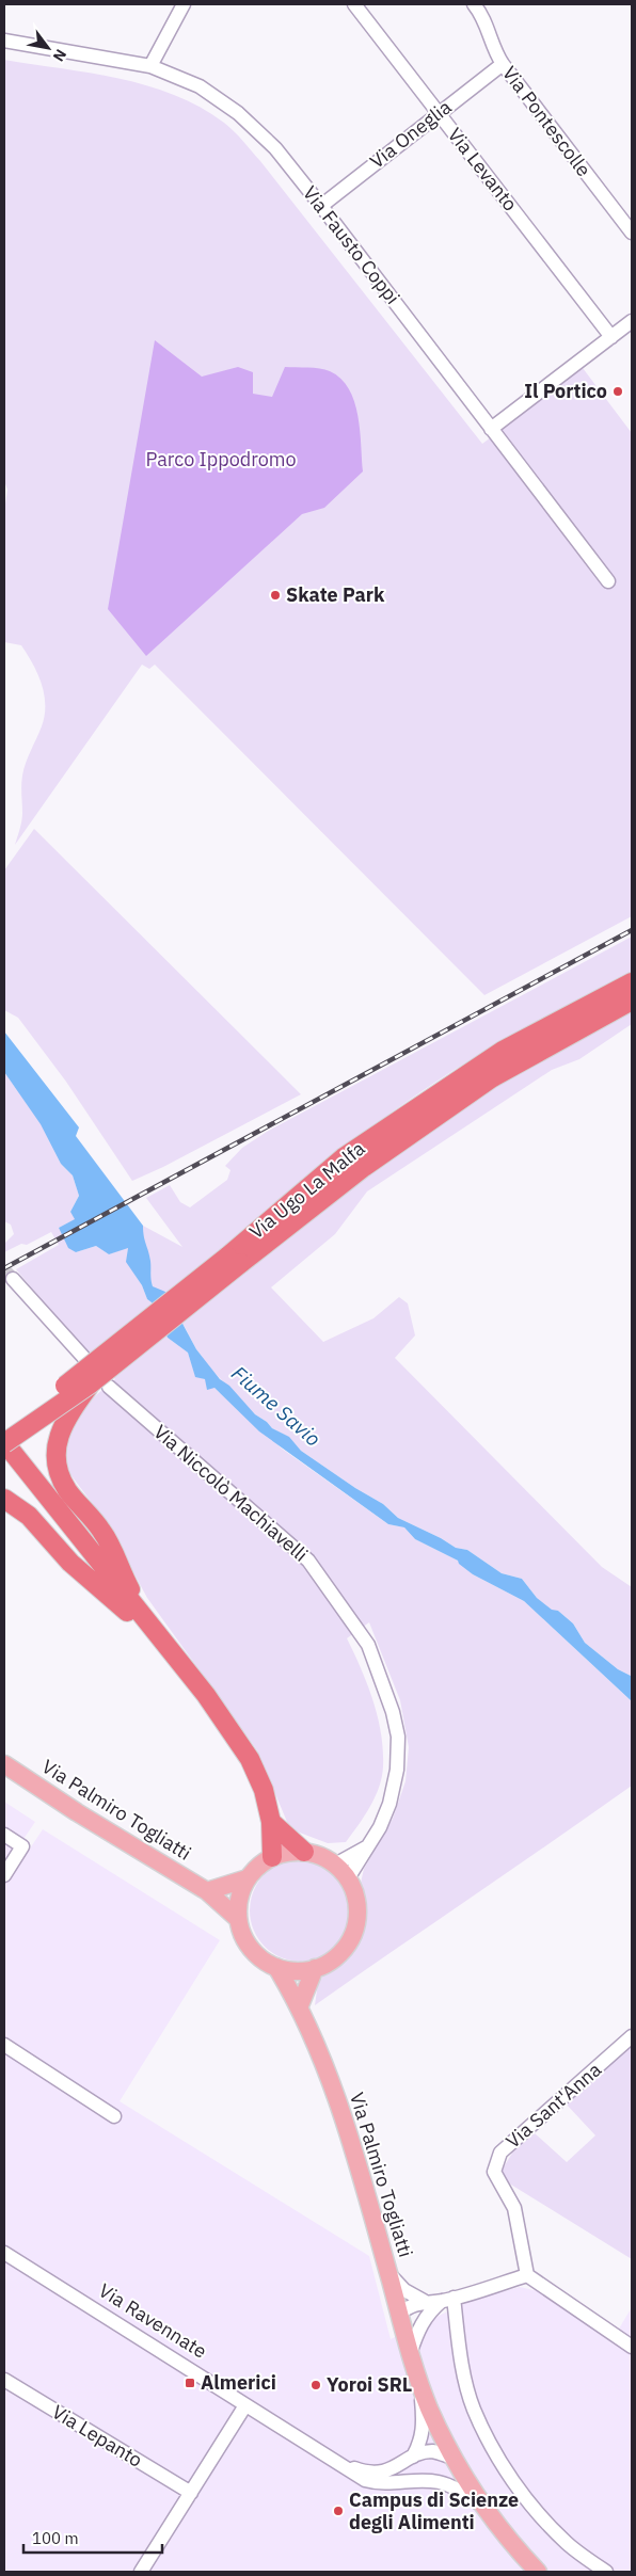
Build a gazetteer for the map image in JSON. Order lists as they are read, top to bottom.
{
  "streets": {
    "highway": ["Via Ugo La Malfa"],
    "main road": ["Via Palmiro Togliatti", "Via Ravennate"],
    "street": [
      "Via Pontescolle",
      "Via Oneglia",
      "Via Levanto",
      "Via Fausto Coppi",
      "Via Niccolò Machiavelli",
      "Via Sant'Anna",
      "Via Lepanto"
    ]
  },
  "crossings": [
    ["Via Pontescolle", "Via Oneglia"],
    ["Via Oneglia", "Via Levanto"],
    ["Via Oneglia", "Via Fausto Coppi"],
    ["Via Ugo La Malfa", "Via Niccolò Machiavelli"],
    ["Via Niccolò Machiavelli", "Via Palmiro Togliatti"],
    ["Via Palmiro Togliatti", "Via Ravennate"]
  ],
  "water": ["Fiume Savio"],
  "parks": ["Parco Ippodromo"],
  "places": {
    "other": [
      "Il Portico",
      "Skate Park",
      "Yoroi SRL",
      "Campus di Scienze degli Alimenti"
    ],
    "transit": ["Almerici"]
  },
  "scale_bar": "100 m",
  "north": "bottom right"
}
